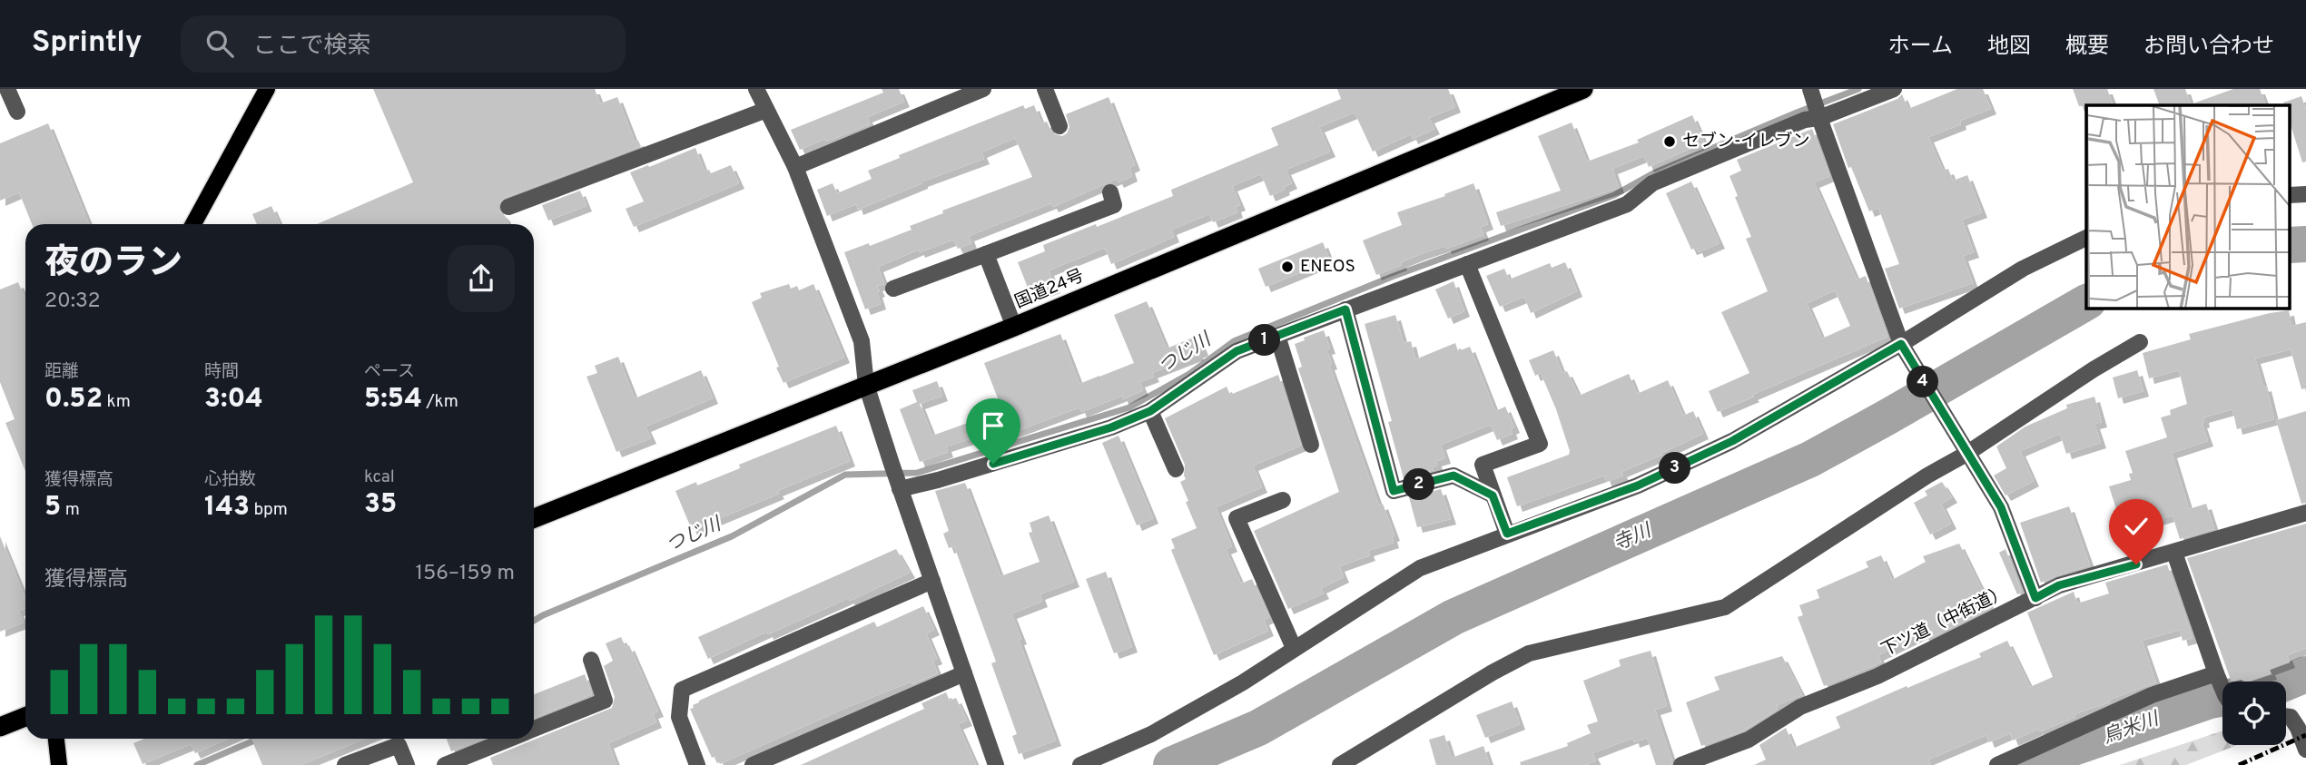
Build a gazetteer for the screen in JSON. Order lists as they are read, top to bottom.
{
  "streets": {
    "highway": ["国道24号"],
    "street": ["下ツ道（中街道）"]
  },
  "water": ["つじ川", "寺川", "烏米川"],
  "places": ["セブン-イレブン", "ENEOS"],
  "page": {
    "header": "Sprintly",
    "search": "ここで検索",
    "nav": [
      "ホーム",
      "地図",
      "概要",
      "お問い合わせ"
    ],
    "heading": ["夜のラン", "20:32"],
    "pins": [
      "1",
      "4",
      "3",
      "2"
    ],
    "stats": [
      ["距離", "0.52 km"],
      ["時間", "3:04"],
      ["ペース", "5:54 /km"],
      ["獲得標高", "5 m"],
      ["心拍数", "143 bpm"],
      ["kcal", "35"]
    ],
    "chart": ["獲得標高", "156–159 m"]
  }
}
